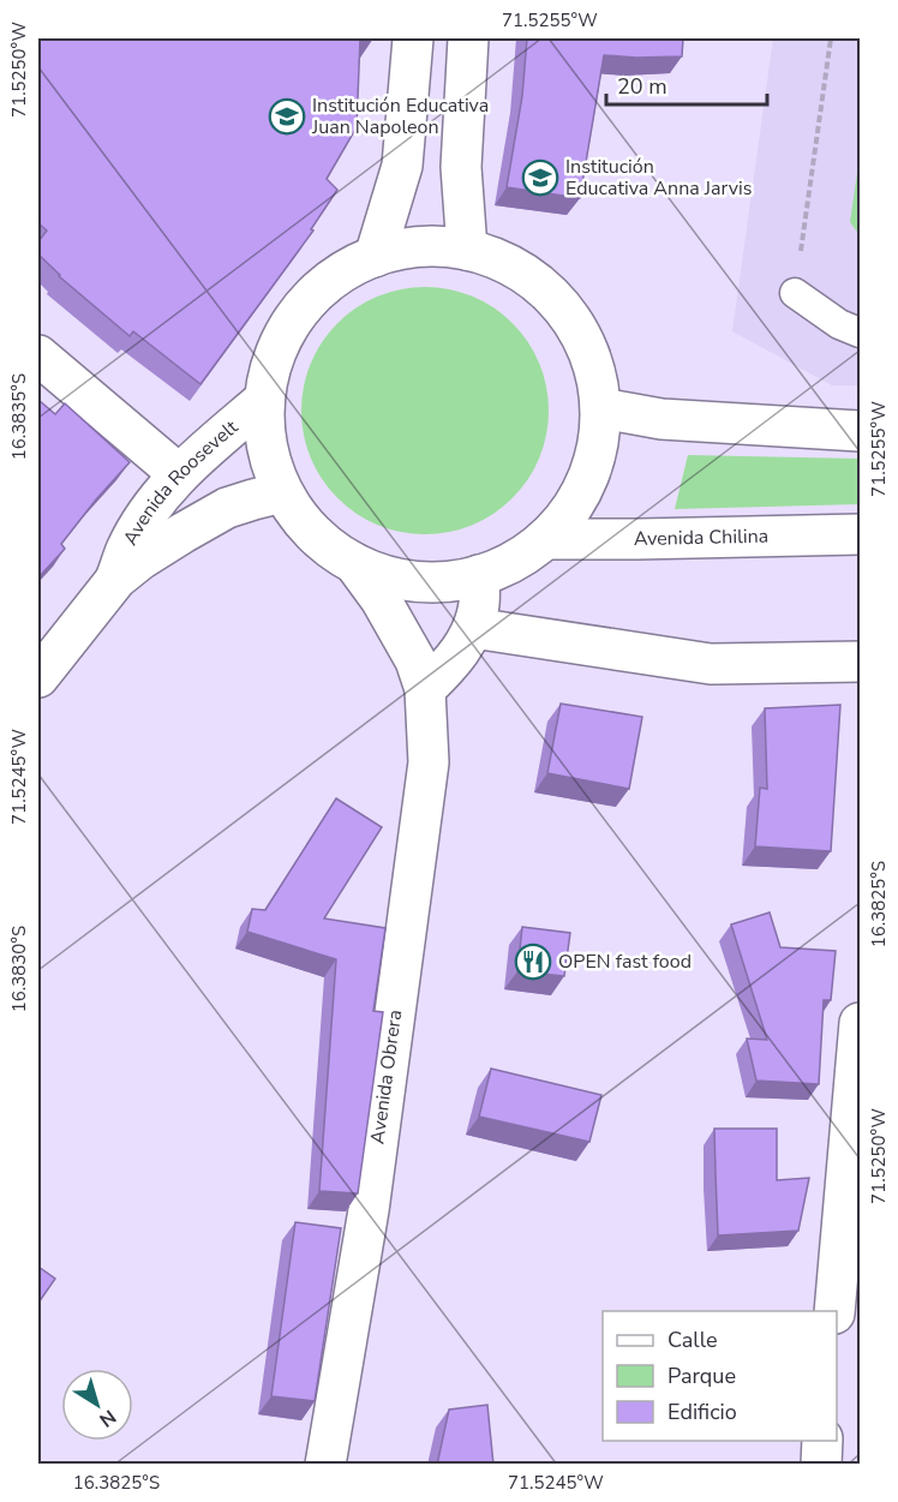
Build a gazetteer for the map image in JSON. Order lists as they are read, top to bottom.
{
  "streets": {
    "street": ["Avenida Roosevelt", "Avenida Chilina", "Avenida Obrera"]
  },
  "places": {
    "school or university": ["Institución Educativa Juan Napoleon", "Institución Educativa Anna Jarvis"],
    "restaurant": ["OPEN fast food"]
  },
  "legend": ["Calle", "Parque", "Edificio"],
  "scale_bar": "20 m",
  "north": "bottom right",
  "coordinates": [
    "71.5255°W",
    "71.5250°W",
    "16.3835°S",
    "71.5245°W",
    "16.3825°S",
    "16.3830°S"
  ]
}
